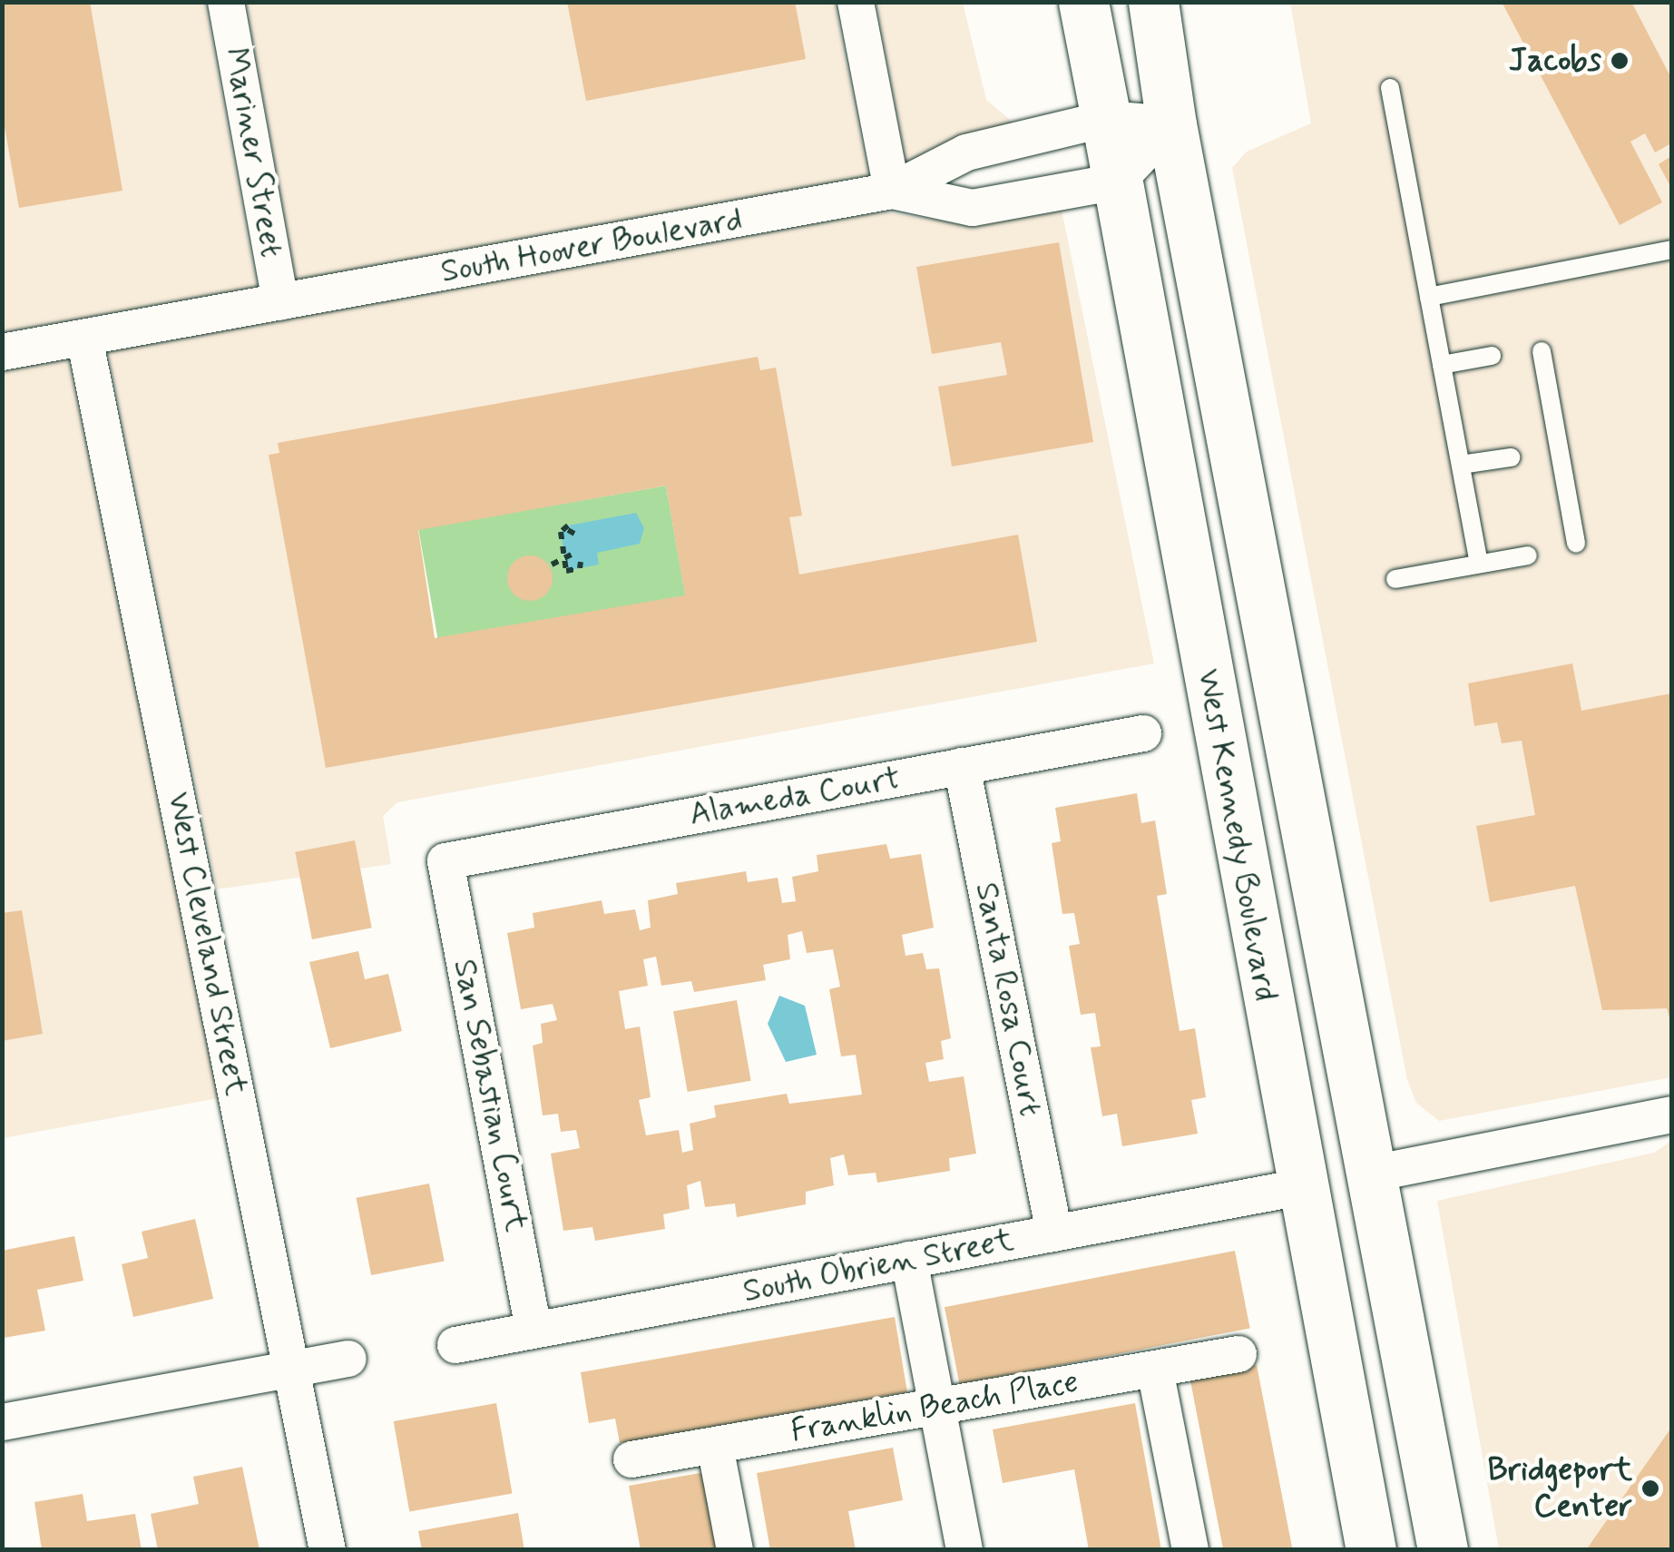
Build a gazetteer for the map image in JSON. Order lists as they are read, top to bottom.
{
  "streets": {
    "main road": ["West Kennedy Boulevard"],
    "street": [
      "Mariner Street",
      "South Hoover Boulevard",
      "Alameda Court",
      "West Cleveland Street",
      "Santa Rosa Court",
      "San Sebastian Court",
      "South Obrien Street",
      "Franklin Beach Place"
    ]
  },
  "crossings": [
    ["Mariner Street", "South Hoover Boulevard"],
    ["South Hoover Boulevard", "West Kennedy Boulevard"],
    ["South Hoover Boulevard", "West Cleveland Street"],
    ["Alameda Court", "Santa Rosa Court"],
    ["Alameda Court", "San Sebastian Court"],
    ["West Kennedy Boulevard", "South Obrien Street"],
    ["Santa Rosa Court", "South Obrien Street"],
    ["San Sebastian Court", "South Obrien Street"]
  ],
  "places": ["Jacobs", "Bridgeport Center"]
}
